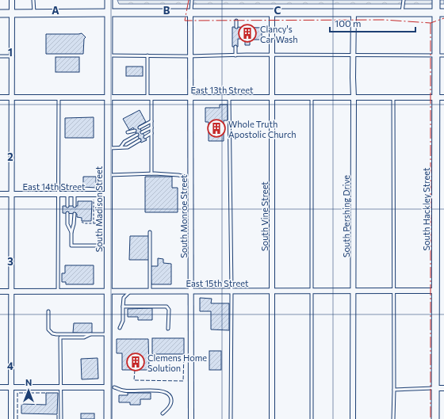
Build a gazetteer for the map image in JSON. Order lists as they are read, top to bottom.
{
  "streets": {
    "main road": ["South Madison Street", "South Hackley Street"],
    "street": [
      "East 13th Street",
      "East 14th Street",
      "South Monroe Street",
      "South Vine Street",
      "South Pershing Drive",
      "East 15th Street"
    ]
  },
  "crossings": [
    ["East 13th Street", "South Madison Street"],
    ["East 13th Street", "South Hackley Street"],
    ["East 13th Street", "South Monroe Street"],
    ["East 13th Street", "South Vine Street"],
    ["East 13th Street", "South Pershing Drive"],
    ["East 14th Street", "South Madison Street"],
    ["South Madison Street", "East 15th Street"],
    ["South Hackley Street", "East 15th Street"],
    ["South Monroe Street", "East 15th Street"],
    ["South Vine Street", "East 15th Street"],
    ["South Pershing Drive", "East 15th Street"]
  ],
  "places": {
    "building": ["Clancy's Car Wash", "Whole Truth Apostolic Church", "Clemens Home Solution"]
  },
  "scale_bar": "100 m",
  "north": "top",
  "grid": {
    "columns": ["A", "B", "C"],
    "rows": [
      "1",
      "2",
      "3",
      "4"
    ]
  }
}
